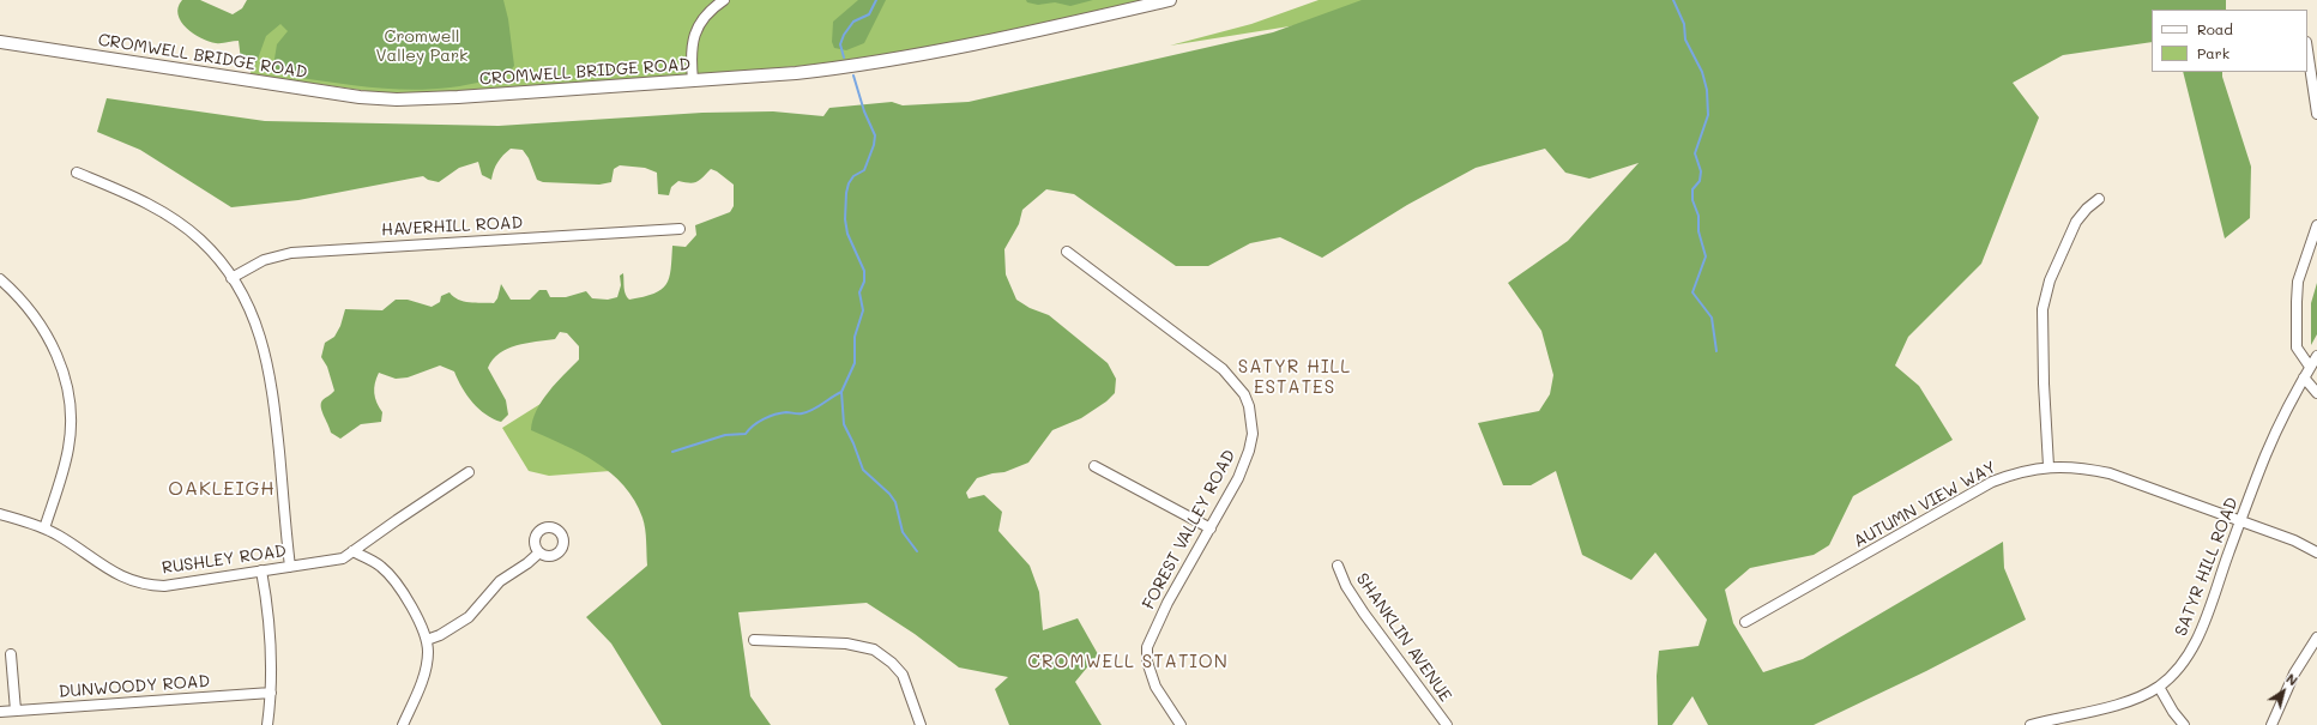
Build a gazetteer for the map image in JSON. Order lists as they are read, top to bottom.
{
  "streets": {
    "main road": ["CROMWELL BRIDGE ROAD"],
    "street": [
      "HAVERHILL ROAD",
      "AUTUMN VIEW WAY",
      "FOREST VALLEY ROAD",
      "RUSHLEY ROAD",
      "SATYR HILL ROAD",
      "SHANKLIN AVENUE",
      "DUNWOODY ROAD"
    ]
  },
  "crossings": [
    ["AUTUMN VIEW WAY", "SATYR HILL ROAD"]
  ],
  "districts": ["SATYR HILL ESTATES", "OAKLEIGH", "CROMWELL STATION"],
  "parks": ["Cromwell Valley Park"],
  "legend": ["Road", "Park"],
  "north": "top right"
}
